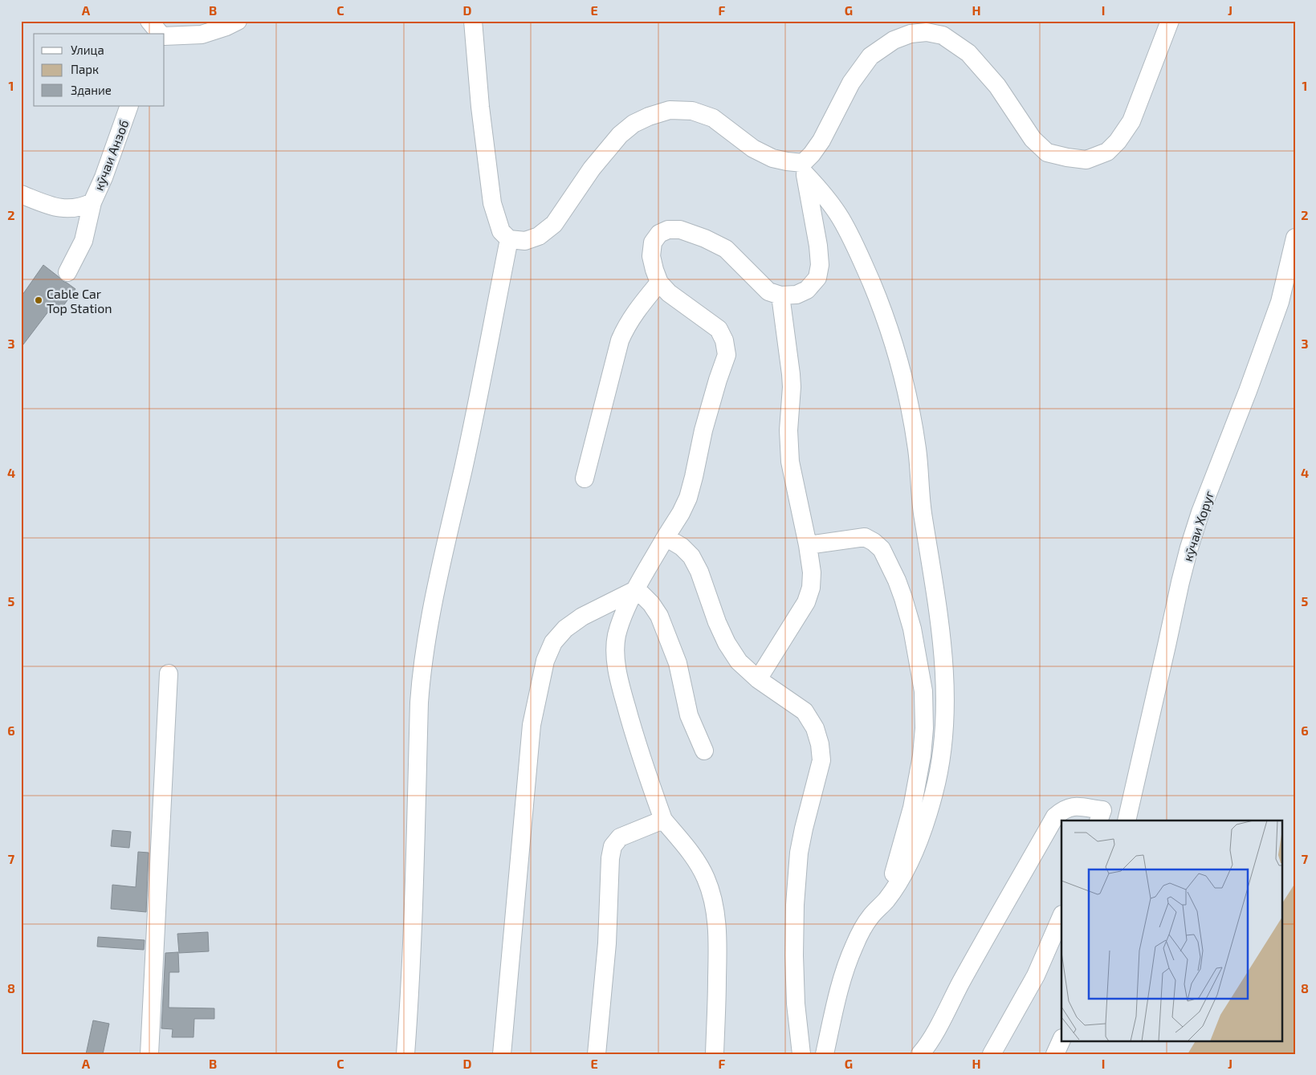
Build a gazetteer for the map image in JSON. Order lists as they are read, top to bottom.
{
  "streets": {
    "street": ["кӯчаи Анзоб", "кӯчаи Хоруг"]
  },
  "places": ["Cable Car Top Station"],
  "legend": ["Улица", "Парк", "Здание"],
  "grid": {
    "columns": [
      "A",
      "B",
      "C",
      "D",
      "E",
      "F",
      "G",
      "H",
      "I",
      "J"
    ],
    "rows": [
      "1",
      "2",
      "3",
      "4",
      "5",
      "6",
      "7",
      "8"
    ]
  }
}
